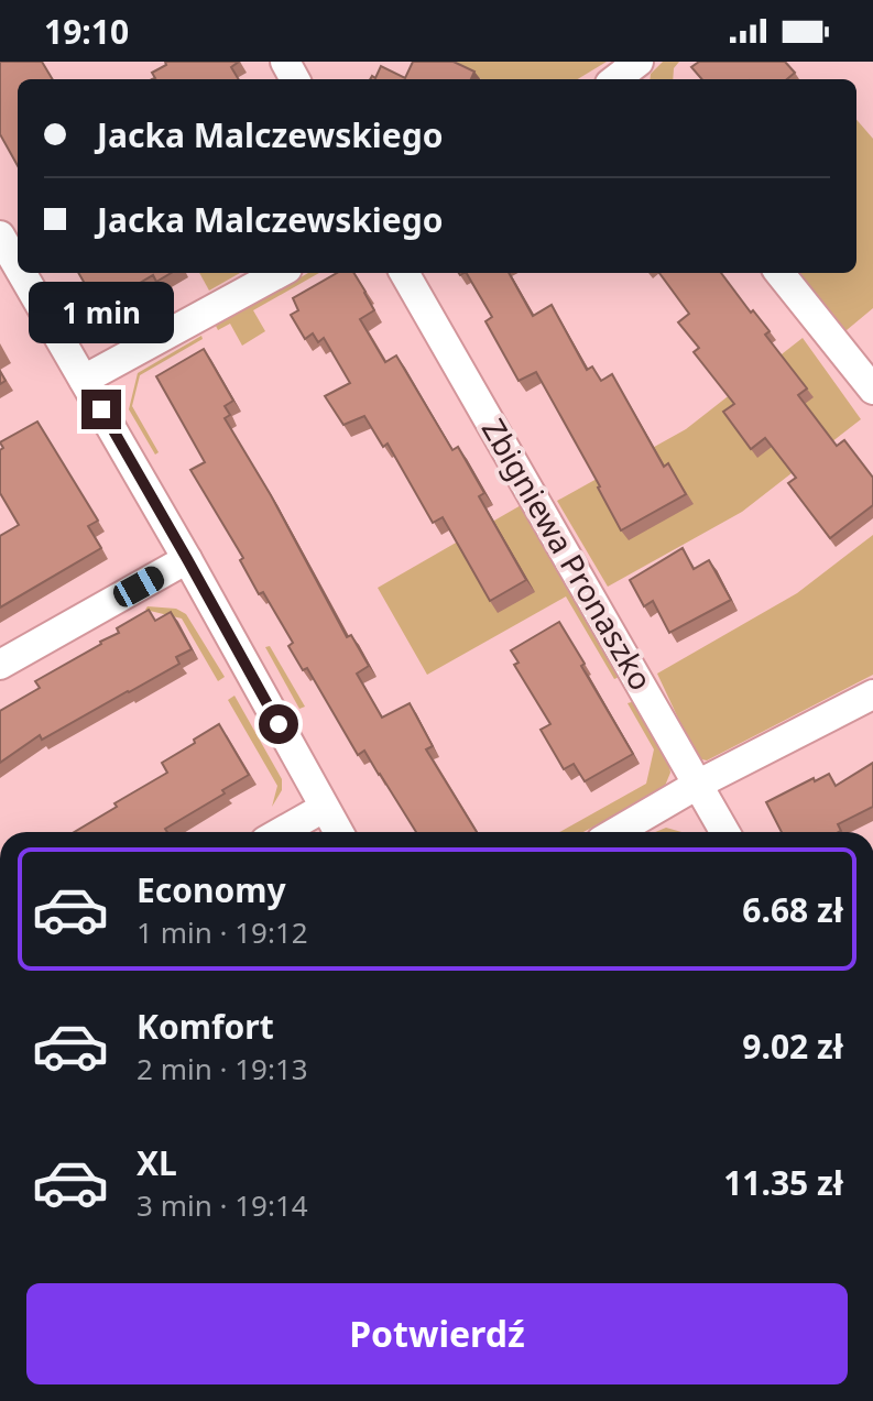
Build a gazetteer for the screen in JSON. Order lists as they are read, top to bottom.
{
  "streets": {
    "street": ["Zbigniewa Pronaszko"]
  },
  "page": {
    "status": "19:10",
    "banner": ["Jacka Malczewskiego", "Jacka Malczewskiego"],
    "bubble": "1 min",
    "list": [
      {
        "name": "Economy",
        "note": "1 min · 19:12",
        "value": "6.68 zł"
      },
      {
        "name": "Komfort",
        "note": "2 min · 19:13",
        "value": "9.02 zł"
      },
      {
        "name": "XL",
        "note": "3 min · 19:14",
        "value": "11.35 zł"
      }
    ],
    "buttons": "Potwierdź"
  }
}
